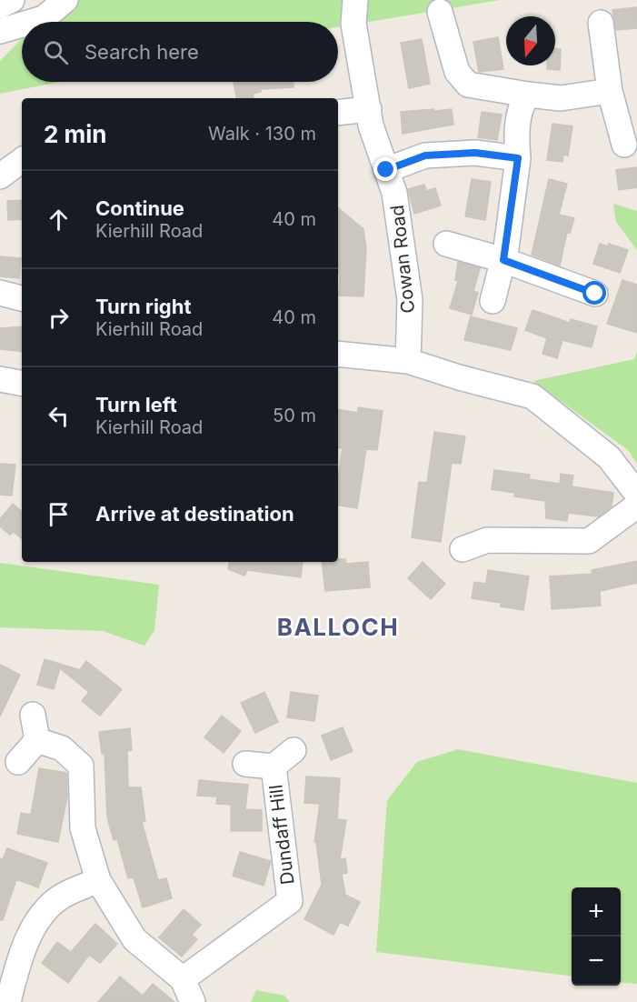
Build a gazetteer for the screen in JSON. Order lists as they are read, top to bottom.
{
  "streets": {
    "street": ["Cowan Road", "Dundaff Hill"]
  },
  "districts": ["BALLOCH"],
  "north": "bottom",
  "page": {
    "search": "Search here",
    "heading": ["2 min", "Walk · 130 m"],
    "list": [
      ["Continue", "Kierhill Road", "40 m"],
      ["Turn right", "Kierhill Road", "40 m"],
      ["Turn left", "Kierhill Road", "50 m"],
      "Arrive at destination"
    ],
    "map_buttons": ["+", "−"]
  }
}
